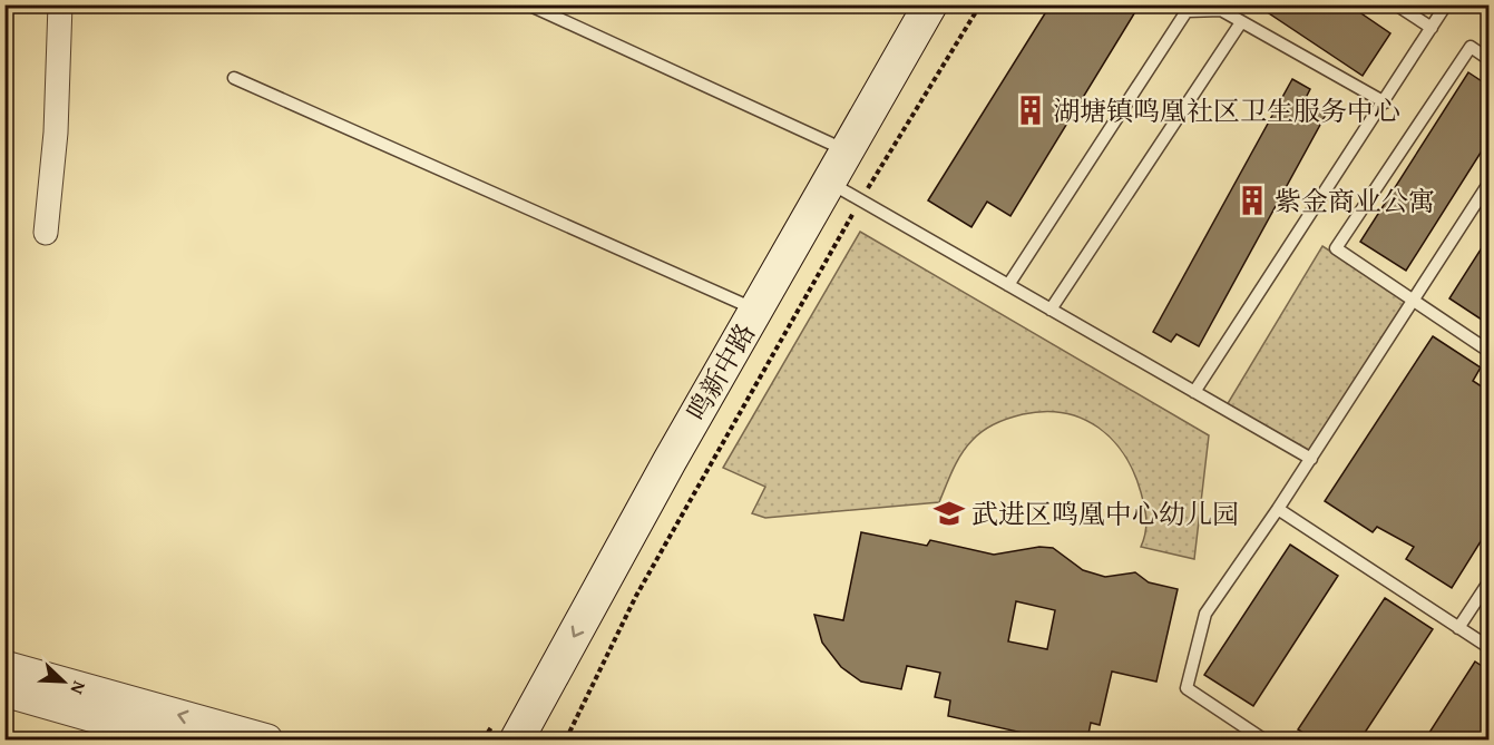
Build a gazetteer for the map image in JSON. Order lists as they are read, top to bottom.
{
  "streets": {
    "main road": ["鸣新中路"]
  },
  "places": {
    "building": ["湖塘镇鸣凰社区卫生服务中心", "紫金商业公寓"],
    "school or university": ["武进区鸣凰中心幼儿园"]
  },
  "north": "bottom right"
}
